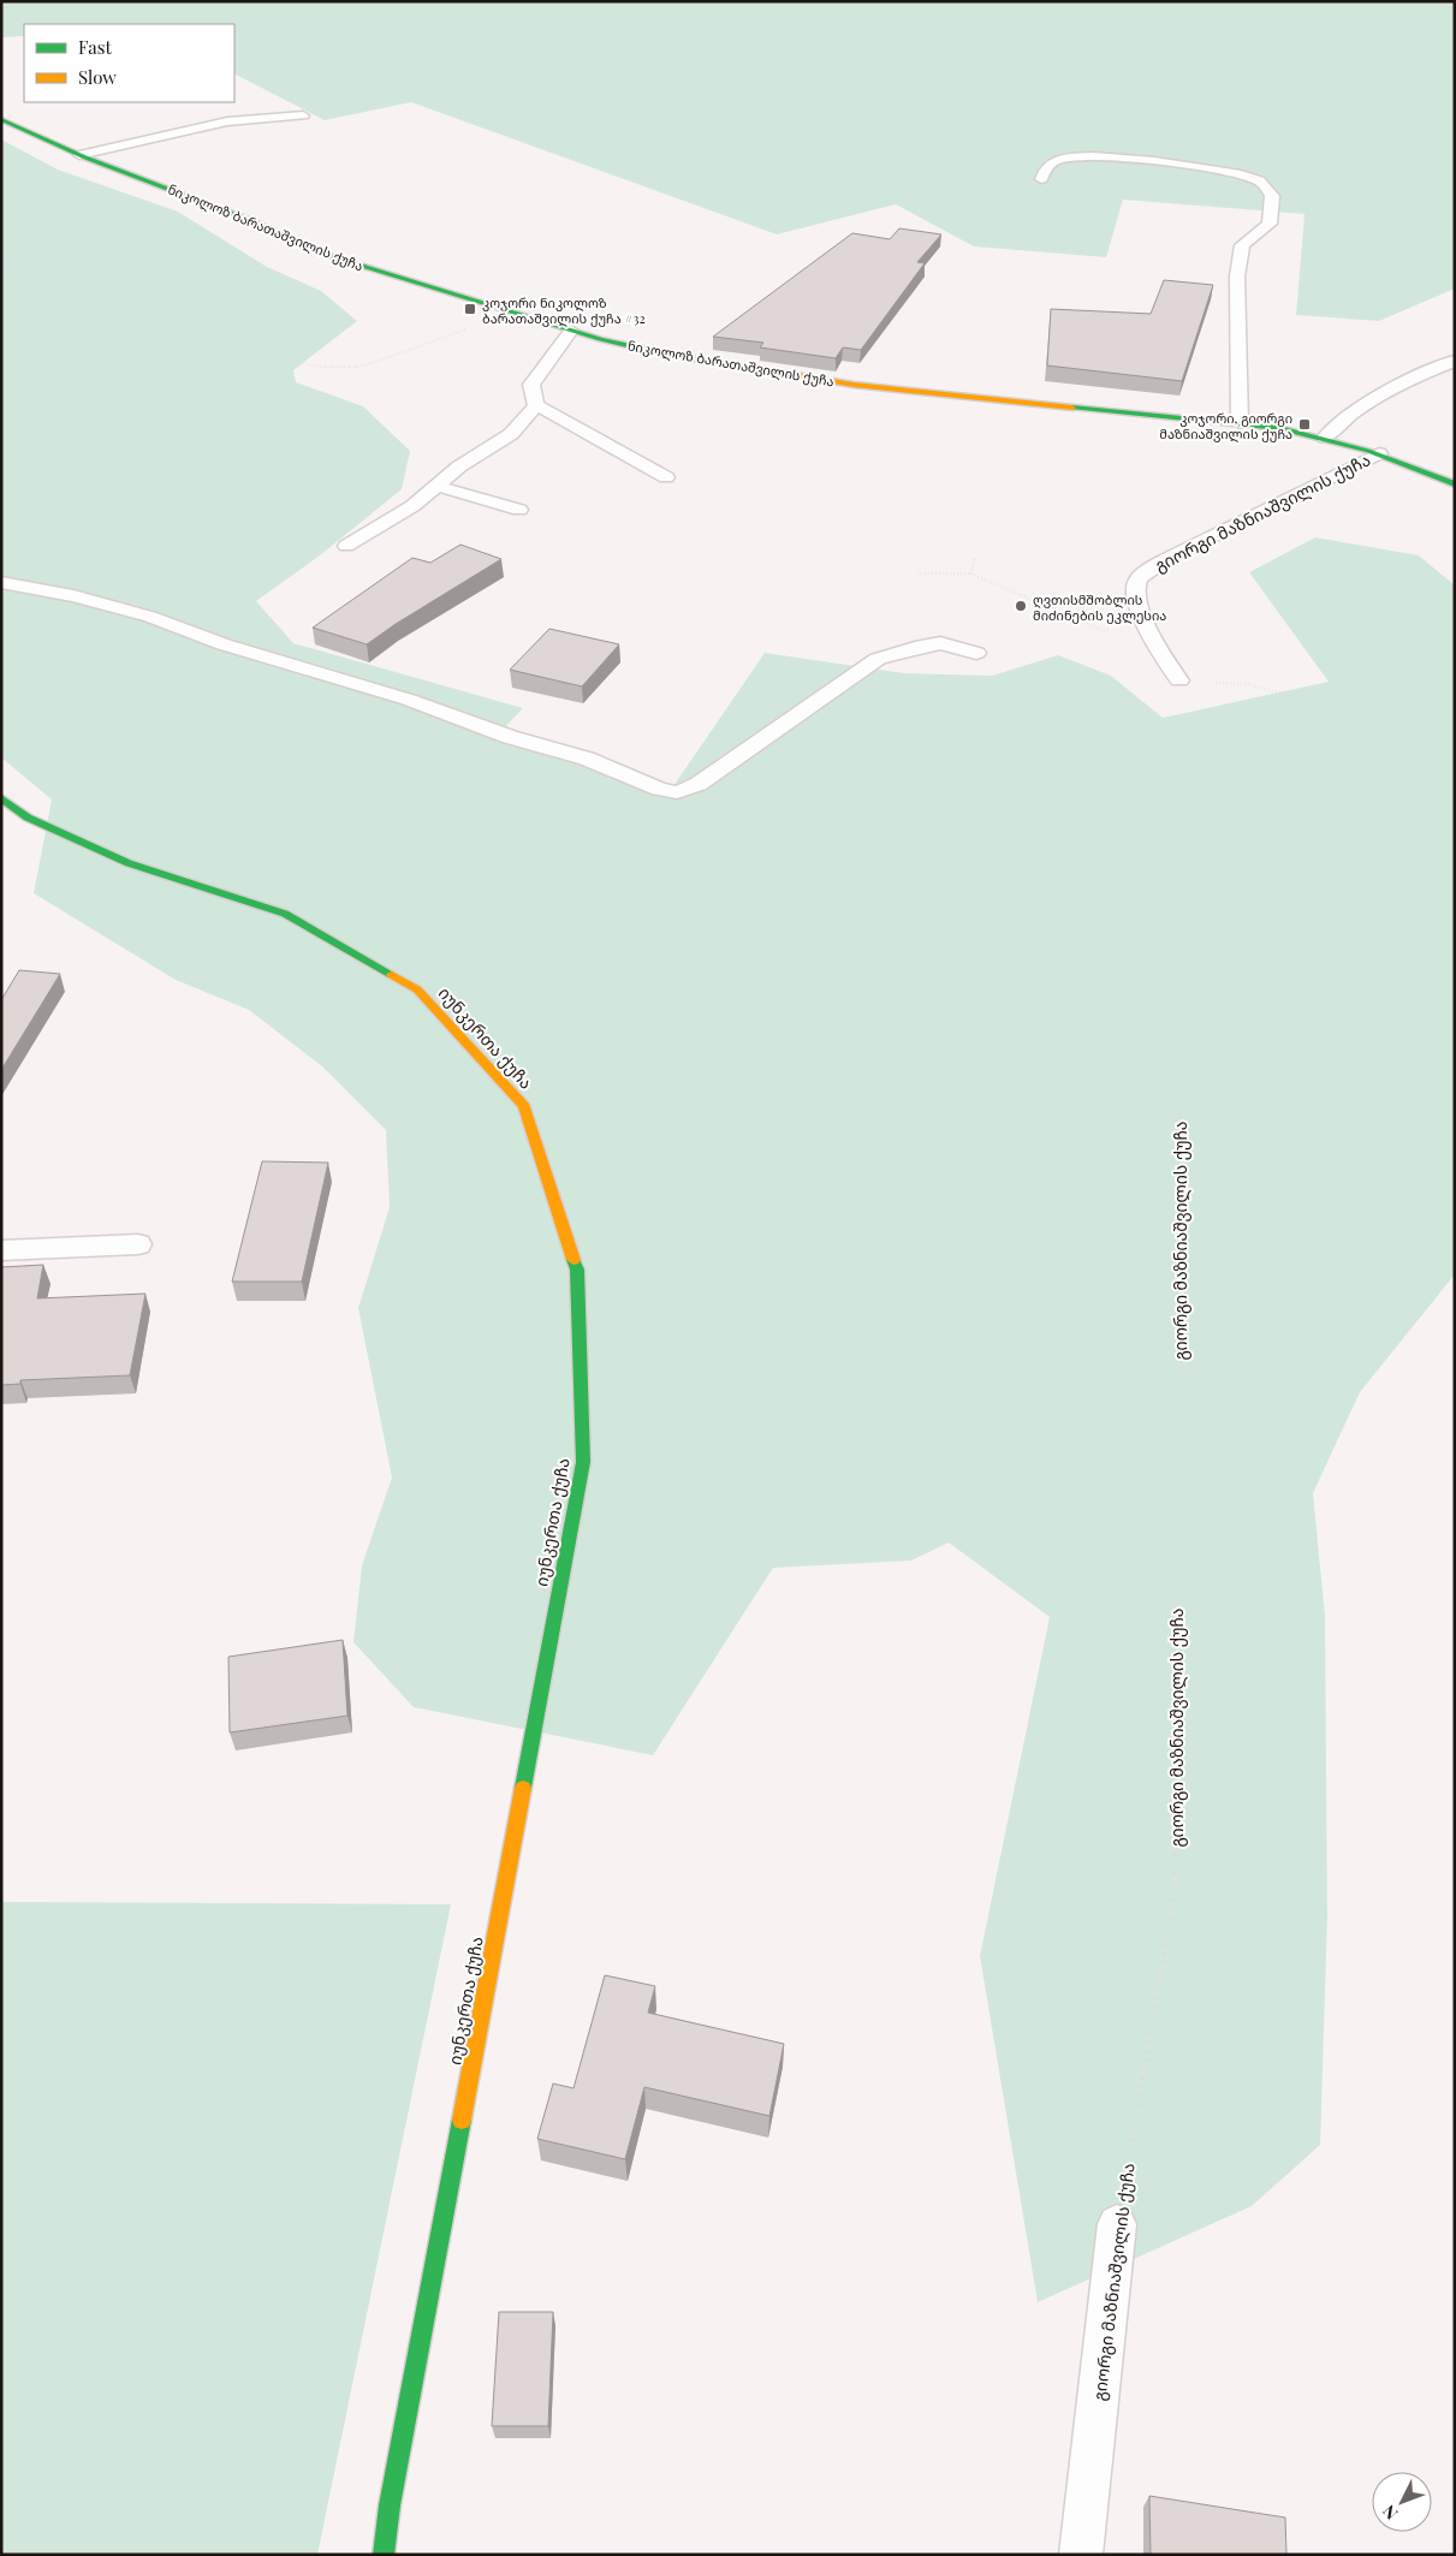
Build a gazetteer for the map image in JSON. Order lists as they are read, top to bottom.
{
  "streets": {
    "street": ["ნიკოლოზ ბარათაშვილის ქუჩა", "იუნკერთა ქუჩა"],
    "lane": ["გიორგი მაზნიაშვილის ქუჩა"]
  },
  "crossings": [
    ["ნიკოლოზ ბარათაშვილის ქუჩა", "გიორგი მაზნიაშვილის ქუჩა"]
  ],
  "places": {
    "transit": ["კოჯორი ნიკოლოზ ბარათაშვილის ქუჩა #32", "კოჯორი, გიორგი მაზნიაშვილის ქუჩა"],
    "other": ["ღვთისმშობლის მიძინების ეკლესია"]
  },
  "legend": ["Fast", "Slow"],
  "north": "bottom left"
}
